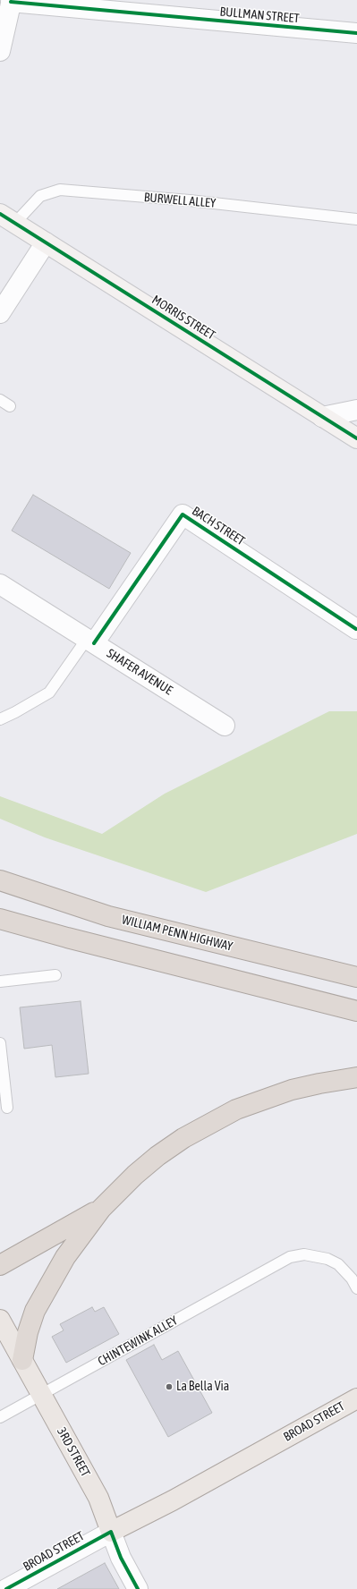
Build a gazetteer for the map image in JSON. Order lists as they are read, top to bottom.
{
  "streets": {
    "highway": ["WILLIAM PENN HIGHWAY"],
    "main road": ["BROAD STREET", "3RD STREET"],
    "street": [
      "BULLMAN STREET",
      "MORRIS STREET",
      "BACH STREET",
      "SHAFER AVENUE"
    ],
    "lane": ["BURWELL ALLEY", "CHINTEWINK ALLEY"]
  },
  "crossings": [
    ["BURWELL ALLEY", "MORRIS STREET"],
    ["BACH STREET", "SHAFER AVENUE"],
    ["CHINTEWINK ALLEY", "3RD STREET"],
    ["BROAD STREET", "3RD STREET"]
  ],
  "places": ["La Bella Via"]
}
